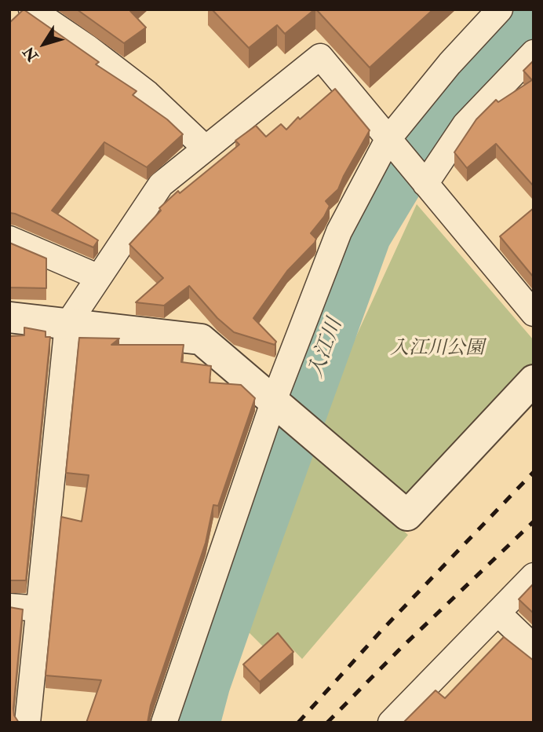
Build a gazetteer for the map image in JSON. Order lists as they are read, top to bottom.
{
  "water": ["入江川"],
  "parks": ["入江川公園"],
  "north": "bottom left"
}
